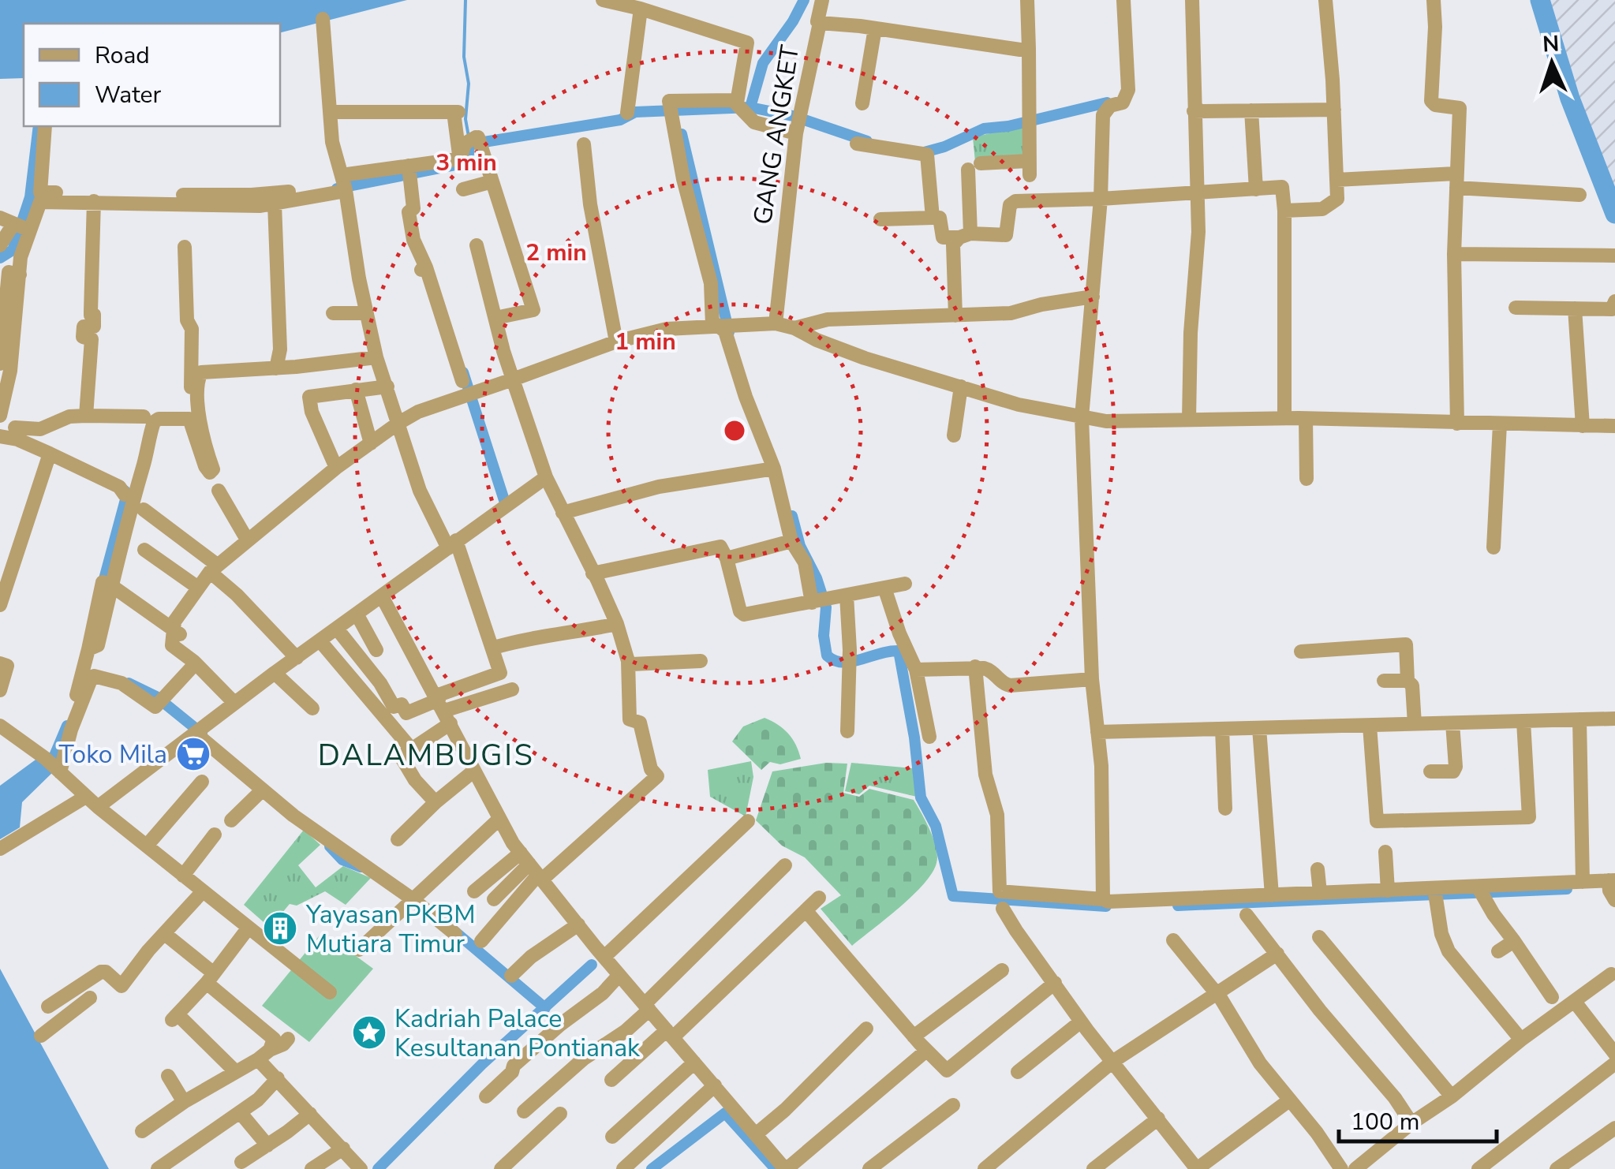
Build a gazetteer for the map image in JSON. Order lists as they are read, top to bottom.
{
  "streets": {
    "street": ["GANG ANGKET"]
  },
  "districts": ["DALAMBUGIS"],
  "places": {
    "supermarket": ["Toko Mila"],
    "building": ["Yayasan PKBM Mutiara Timur"],
    "place": ["Kadriah Palace Kesultanan Pontianak"]
  },
  "legend": ["Road", "Water"],
  "scale_bar": "100 m",
  "north": "top",
  "rings": ["3 min", "2 min", "1 min"]
}
